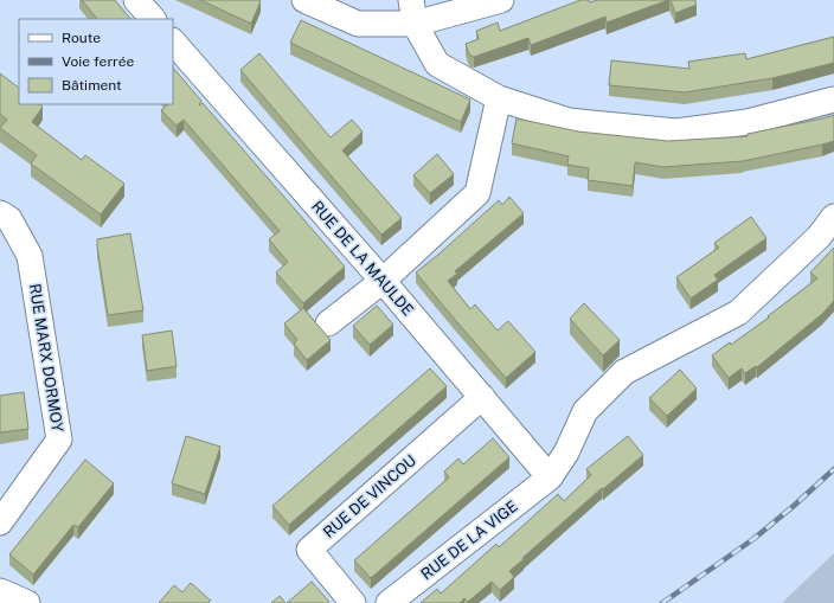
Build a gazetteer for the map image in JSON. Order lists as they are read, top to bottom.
{
  "streets": {
    "street": [
      "RUE DE LA MAULDE",
      "RUE MARX DORMOY",
      "RUE DE VINCOU",
      "RUE DE LA VIGE"
    ]
  },
  "crossings": [
    ["RUE DE LA MAULDE", "RUE DE VINCOU"],
    ["RUE DE LA MAULDE", "RUE DE LA VIGE"]
  ],
  "legend": ["Route", "Voie ferrée", "Bâtiment"]
}
